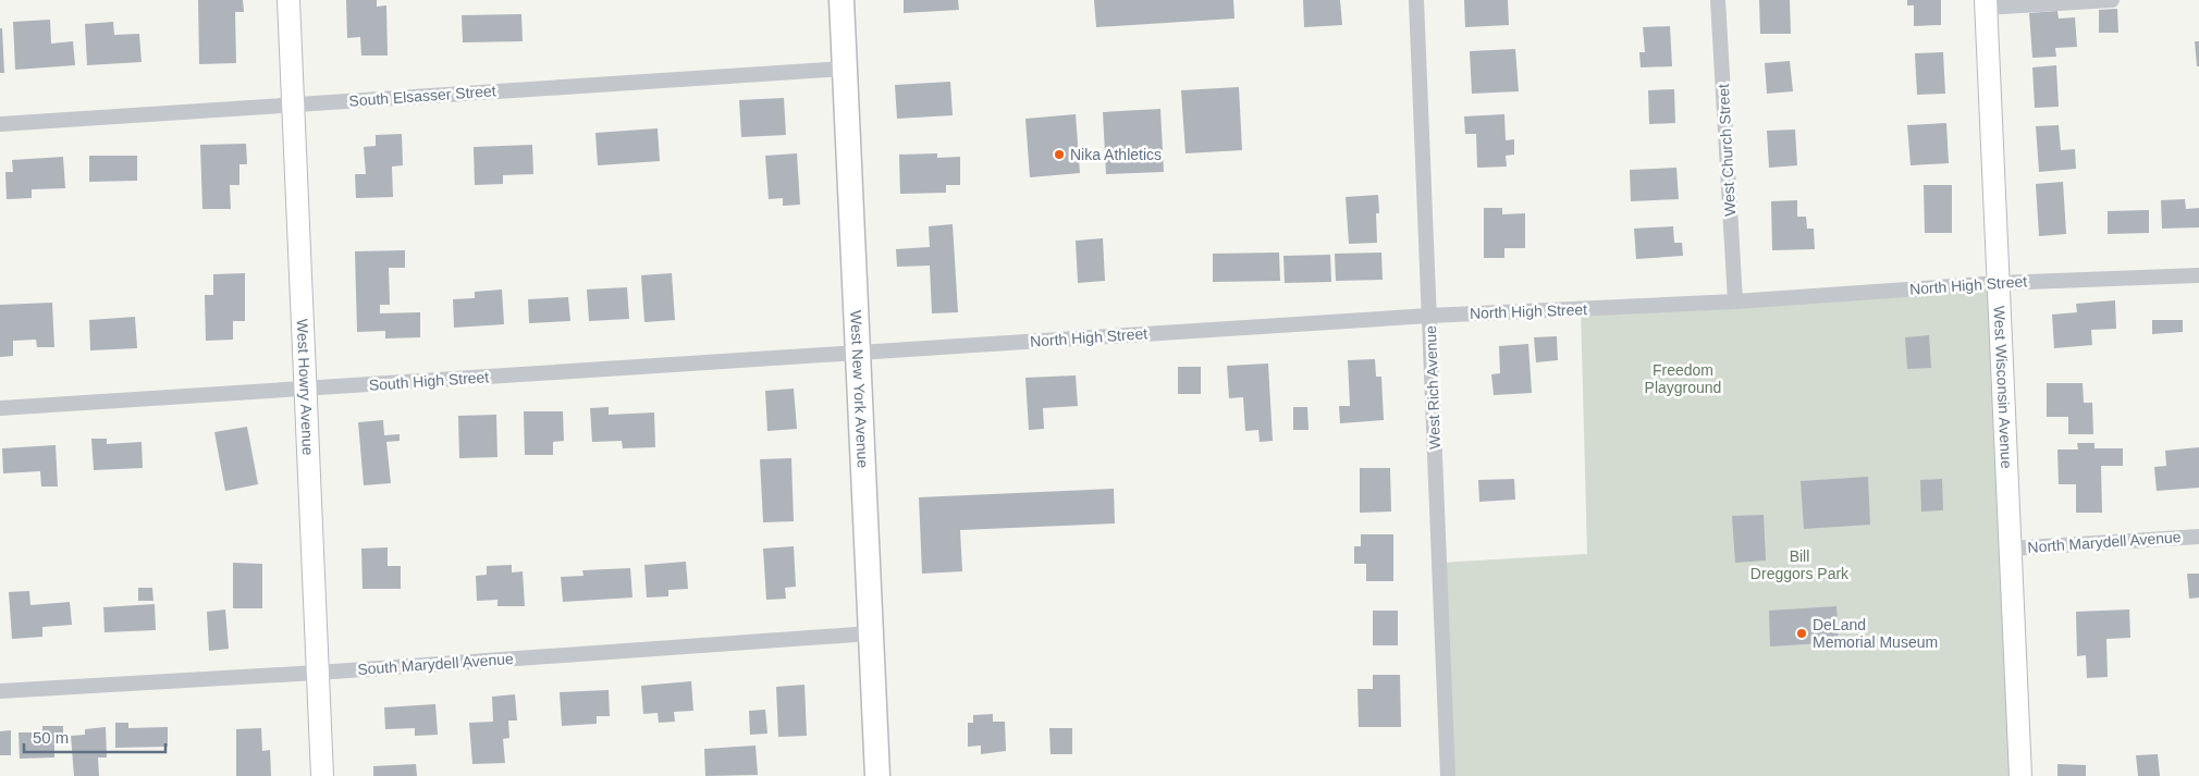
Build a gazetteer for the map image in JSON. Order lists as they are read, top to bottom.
{
  "streets": {
    "main road": ["West New York Avenue"],
    "street": [
      "South Elsasser Street",
      "West Church Street",
      "North High Street",
      "South High Street",
      "West Rich Avenue",
      "West Wisconsin Avenue",
      "West Howry Avenue",
      "North Marydell Avenue",
      "South Marydell Avenue"
    ]
  },
  "crossings": [
    ["South Elsasser Street", "West New York Avenue"],
    ["South Elsasser Street", "West Howry Avenue"],
    ["West Church Street", "North High Street"],
    ["North High Street", "South High Street"],
    ["North High Street", "West New York Avenue"],
    ["North High Street", "West Rich Avenue"],
    ["North High Street", "West Wisconsin Avenue"],
    ["South High Street", "West New York Avenue"],
    ["South High Street", "West Howry Avenue"],
    ["West New York Avenue", "South Marydell Avenue"],
    ["West Wisconsin Avenue", "North Marydell Avenue"],
    ["West Howry Avenue", "South Marydell Avenue"]
  ],
  "parks": ["Freedom Playground", "Bill Dreggors Park"],
  "places": ["Nika Athletics", "DeLand Memorial Museum"],
  "scale_bar": "50 m"
}
